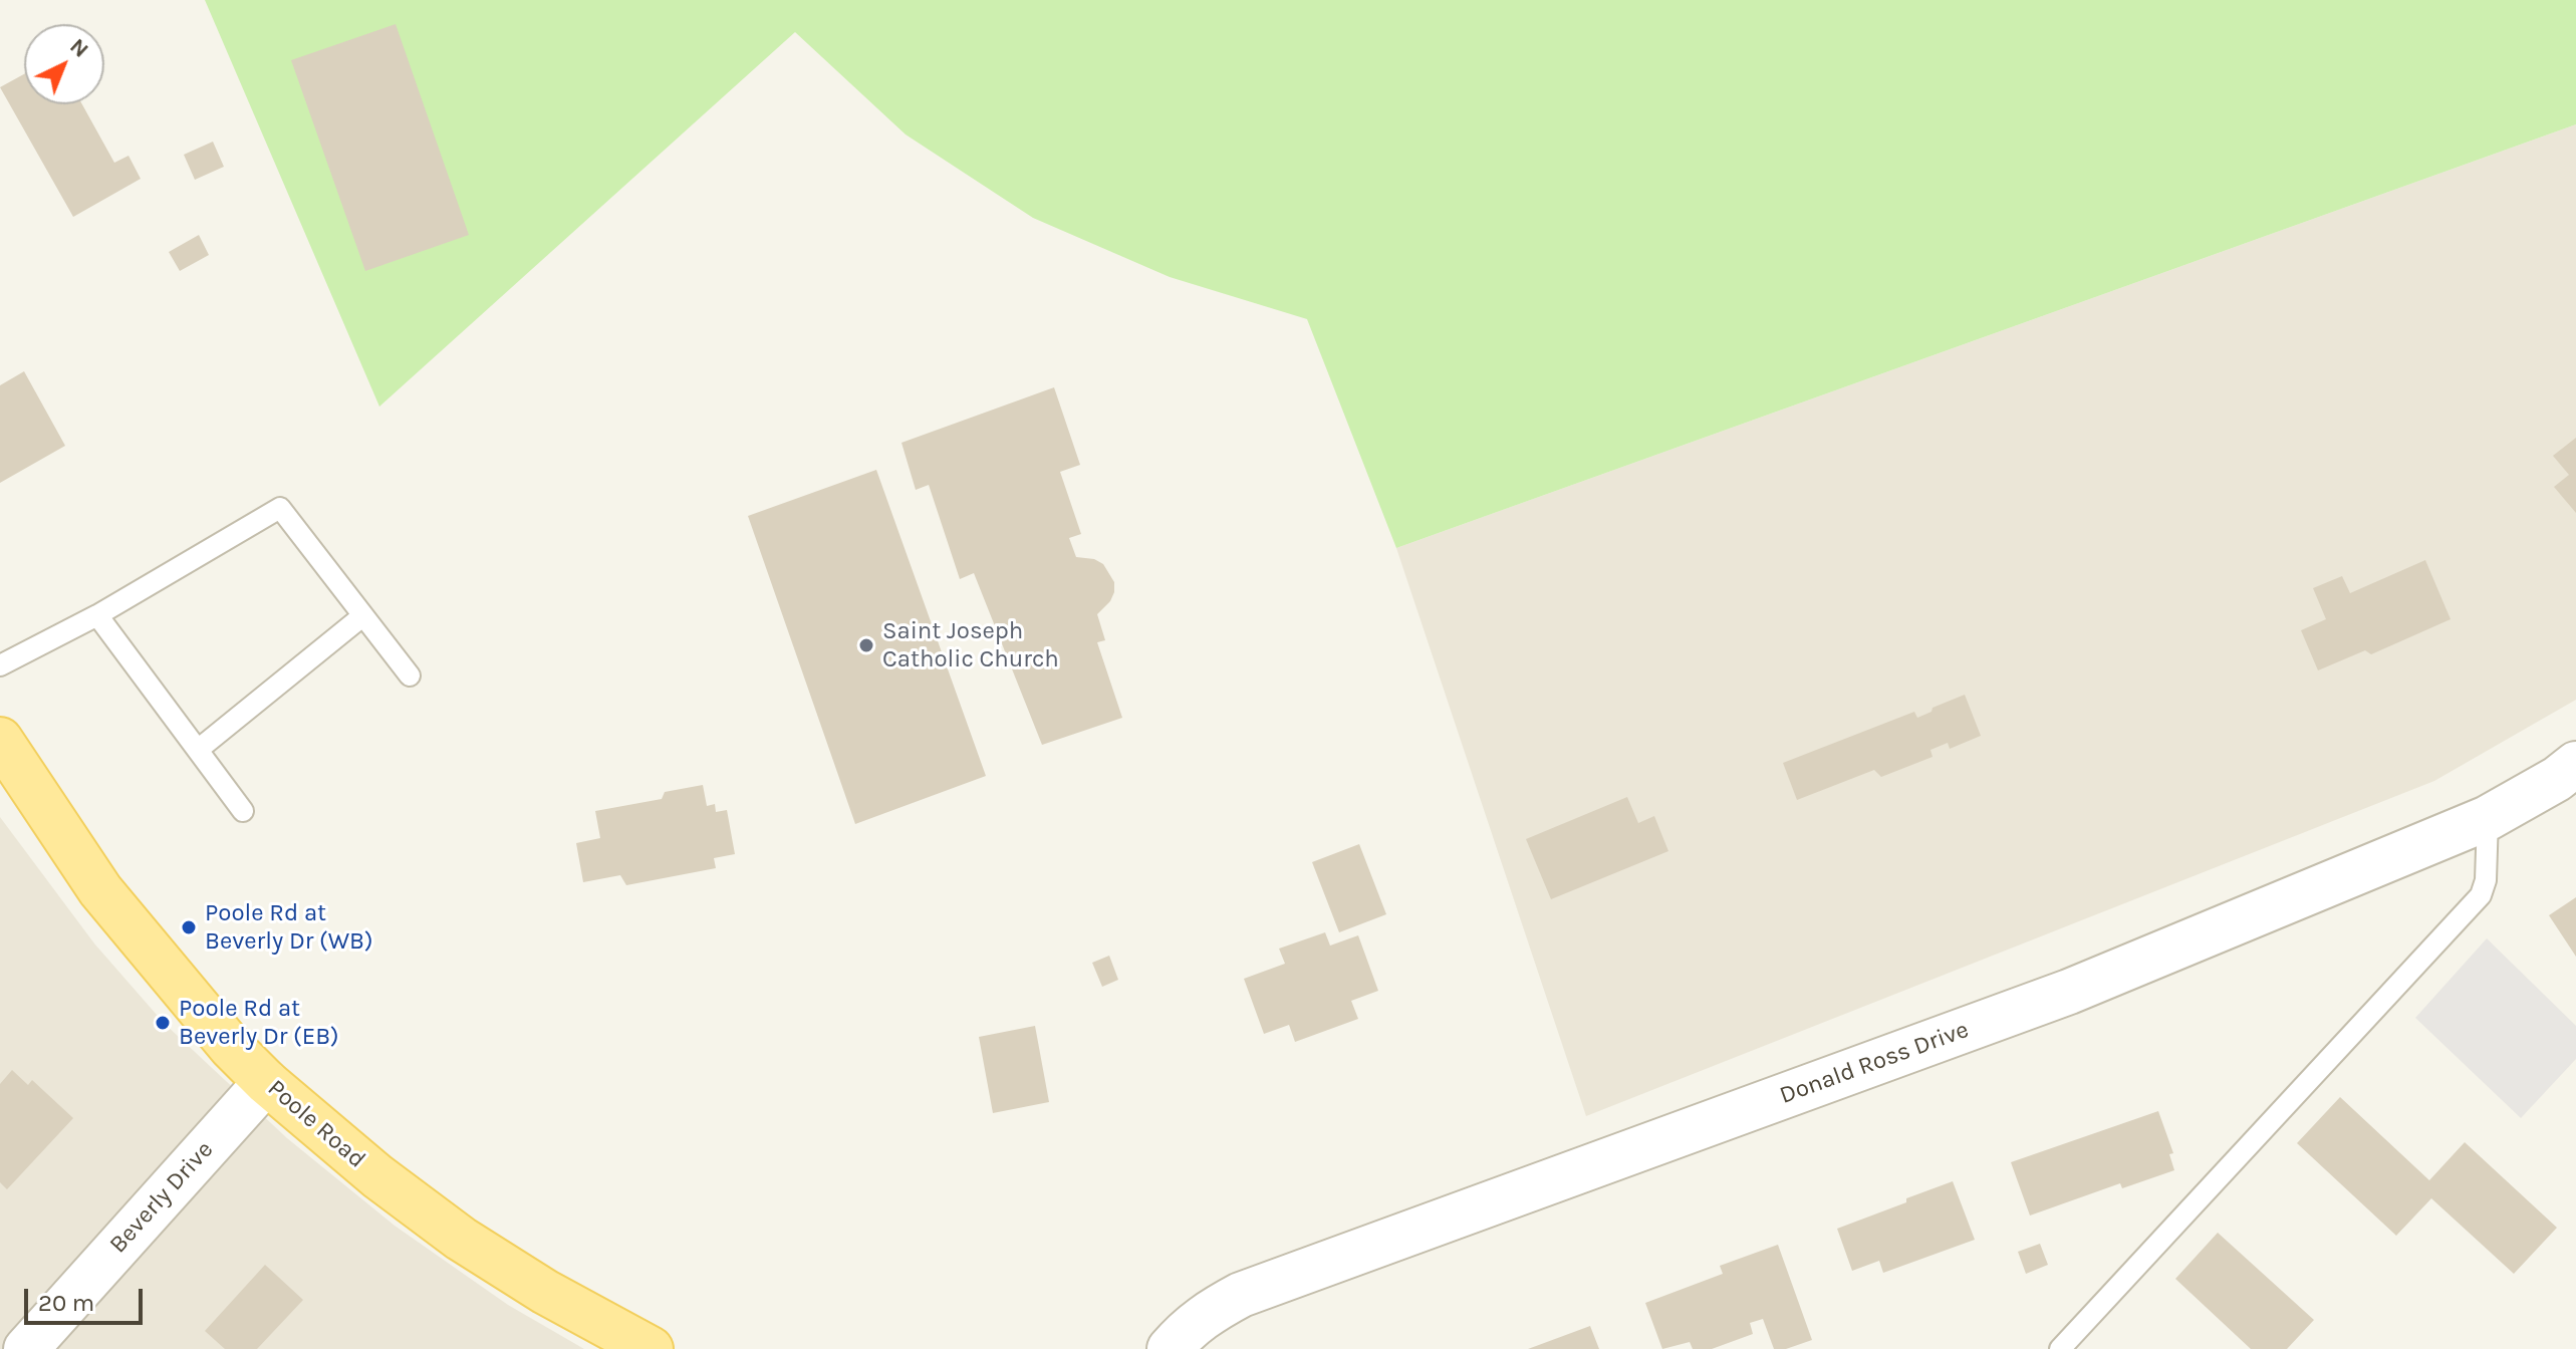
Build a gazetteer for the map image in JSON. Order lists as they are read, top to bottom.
{
  "streets": {
    "main road": ["Poole Road"],
    "street": ["Donald Ross Drive", "Beverly Drive"]
  },
  "crossings": [
    ["Poole Road", "Beverly Drive"]
  ],
  "places": ["Saint Joseph Catholic Church", "Poole Rd at Beverly Dr (WB)", "Poole Rd at Beverly Dr (EB)"],
  "scale_bar": "20 m",
  "north": "top right"
}
